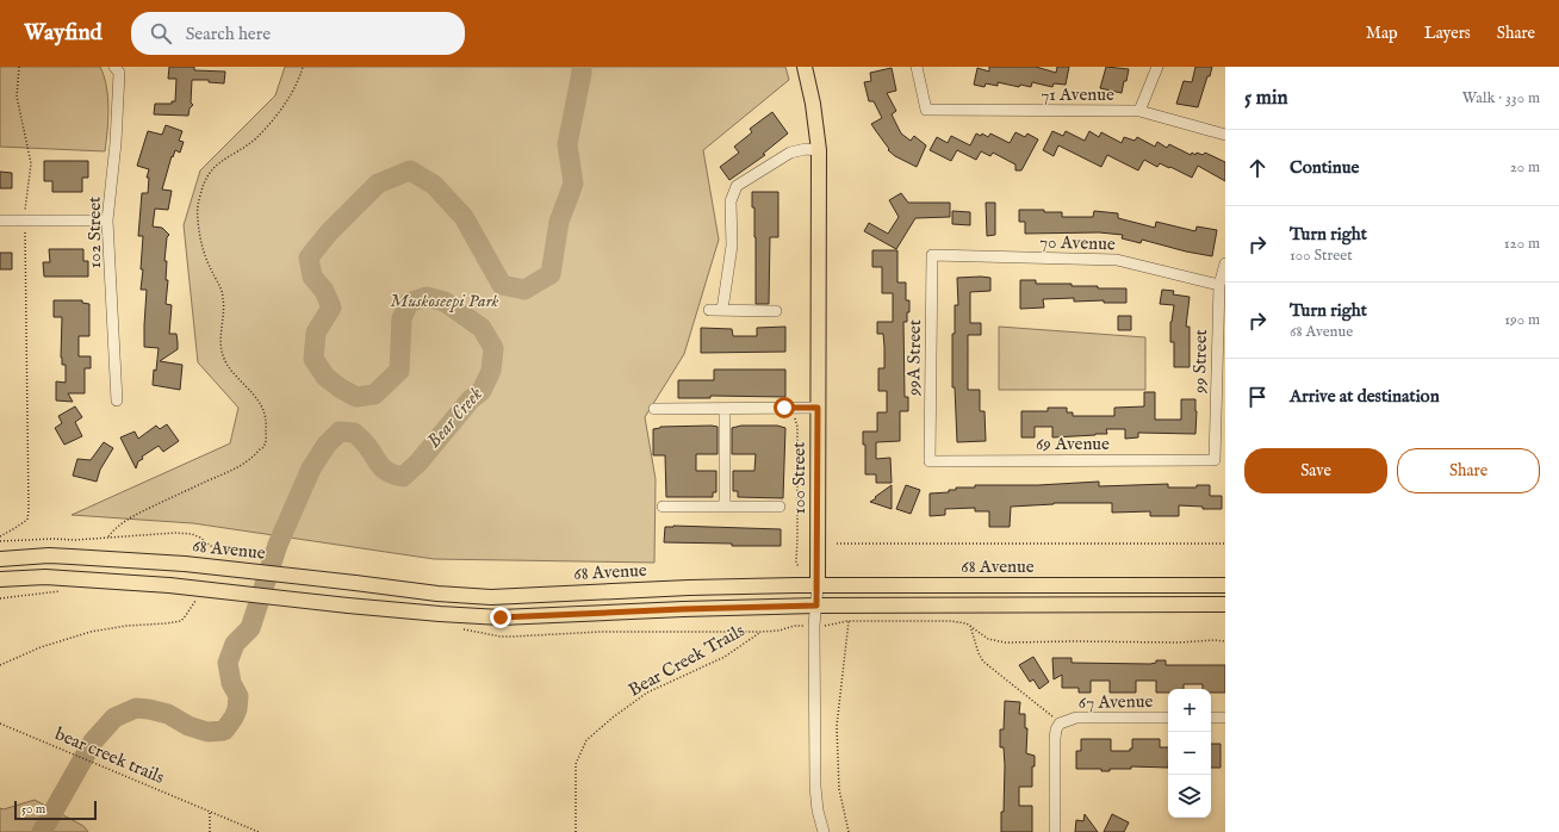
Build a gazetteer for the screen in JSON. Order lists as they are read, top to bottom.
{
  "streets": {
    "main road": ["100 Street", "68 Avenue"],
    "street": [
      "71 Avenue",
      "102 Street",
      "70 Avenue",
      "99A Street",
      "99 Street",
      "69 Avenue",
      "67 Avenue"
    ],
    "path": ["Bear Creek Trails", "bear creek trails"]
  },
  "crossings": [
    ["70 Avenue", "99A Street"],
    ["70 Avenue", "99 Street"],
    ["99A Street", "69 Avenue"],
    ["99 Street", "69 Avenue"],
    ["100 Street", "68 Avenue"]
  ],
  "water": ["Bear Creek"],
  "parks": ["Muskoseepi Park"],
  "scale_bar": "50 m",
  "page": {
    "header": "Wayfind",
    "search": "Search here",
    "nav": ["Map", "Layers", "Share"],
    "heading": ["5 min", "Walk · 330 m"],
    "list": [
      ["Continue", "20 m"],
      ["Turn right", "100 Street", "120 m"],
      ["Turn right", "68 Avenue", "190 m"],
      "Arrive at destination"
    ],
    "buttons": ["Save", "Share"],
    "map_buttons": ["+", "−"],
    "scale": "50 m"
  }
}
